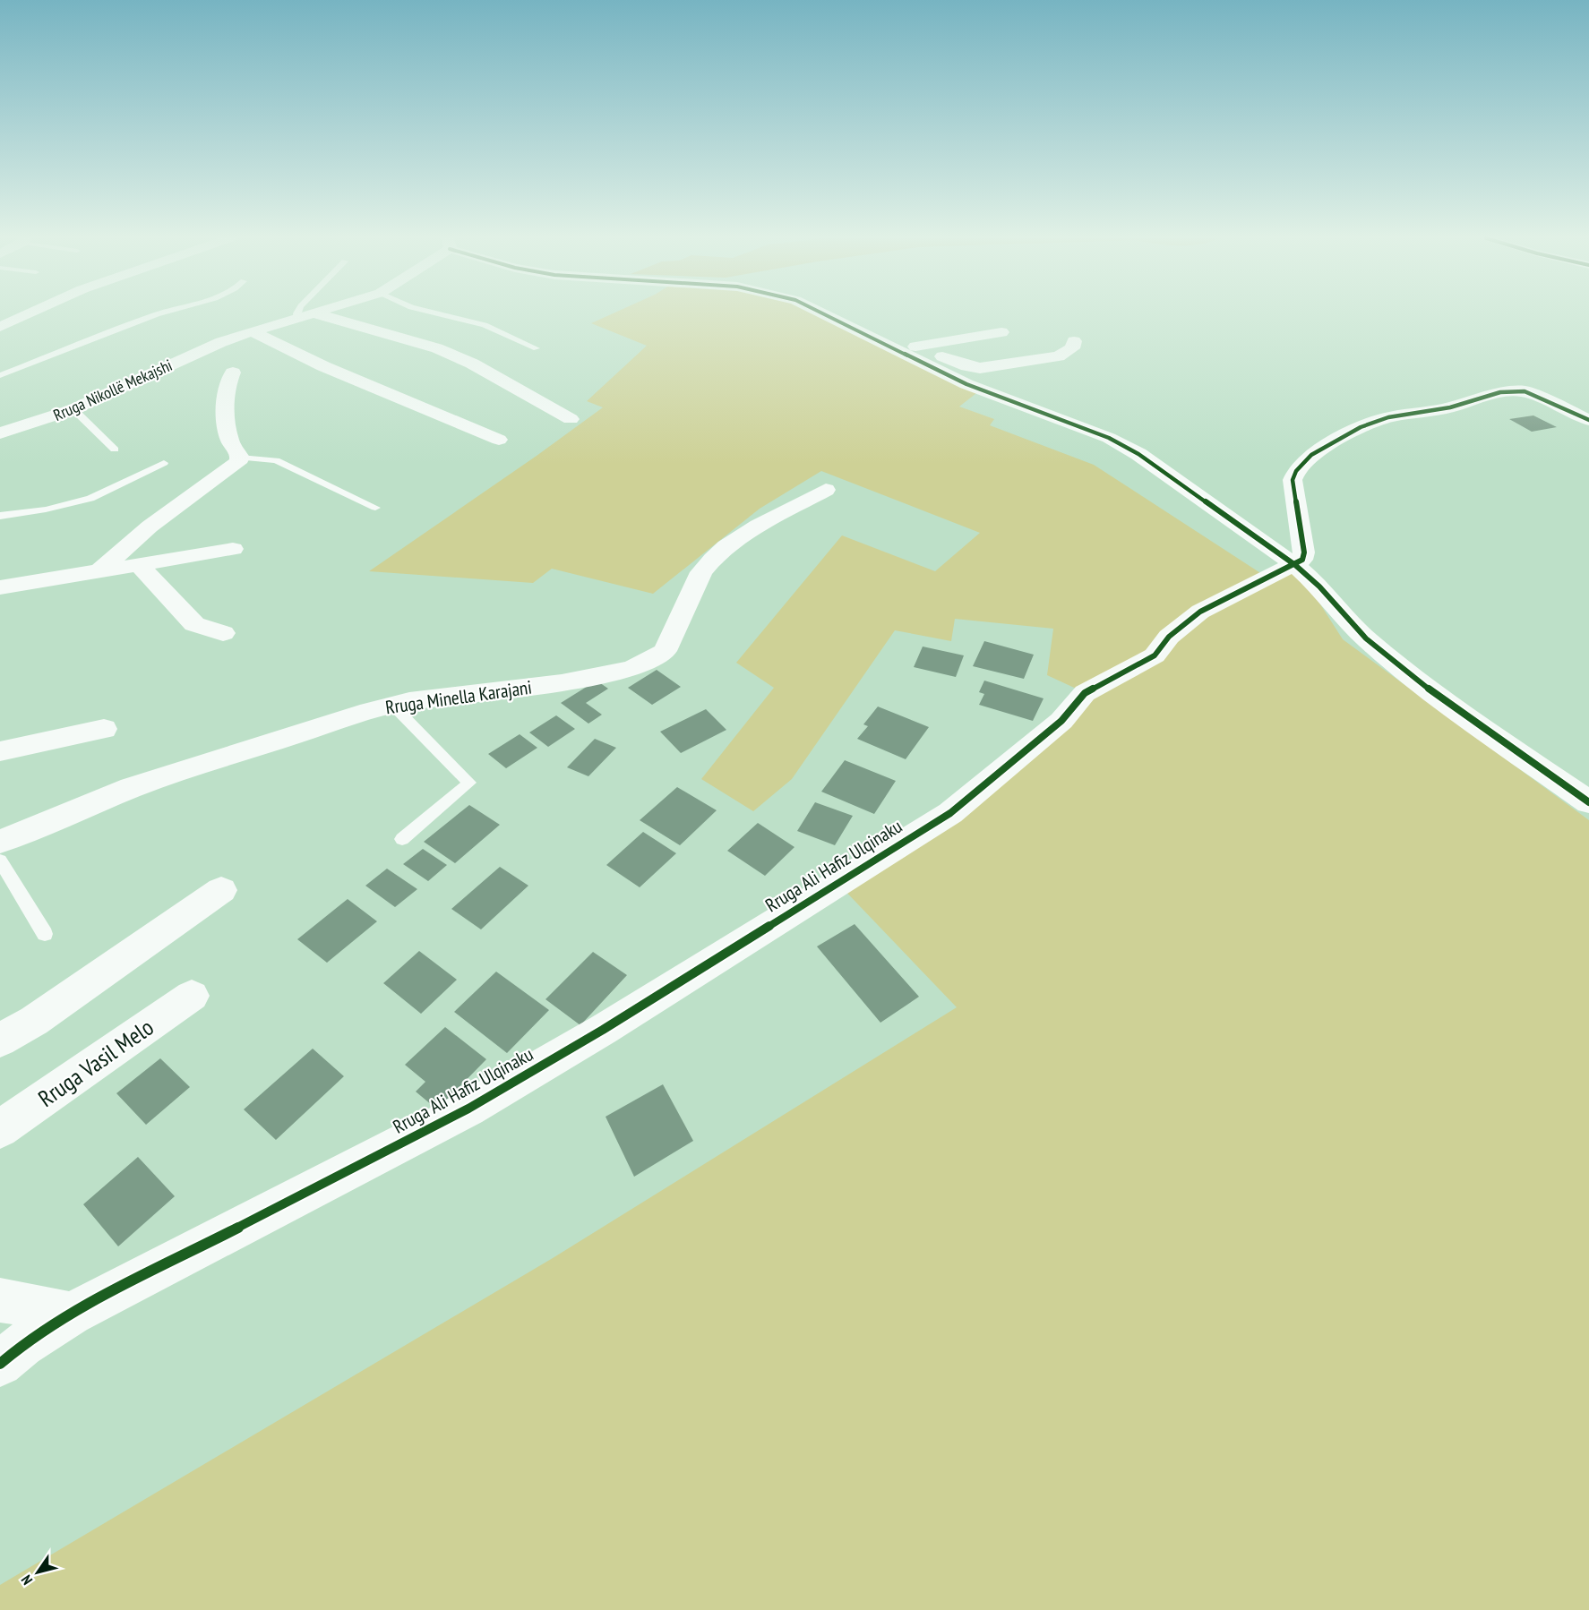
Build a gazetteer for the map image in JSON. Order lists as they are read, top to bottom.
{
  "streets": {
    "main road": [
      "Rruga Nikollë Mekajshi",
      "Rruga Minella Karajani",
      "Rruga Ali Hafiz Ulqinaku",
      "Rruga Vasil Melo"
    ]
  },
  "north": "bottom left"
}
